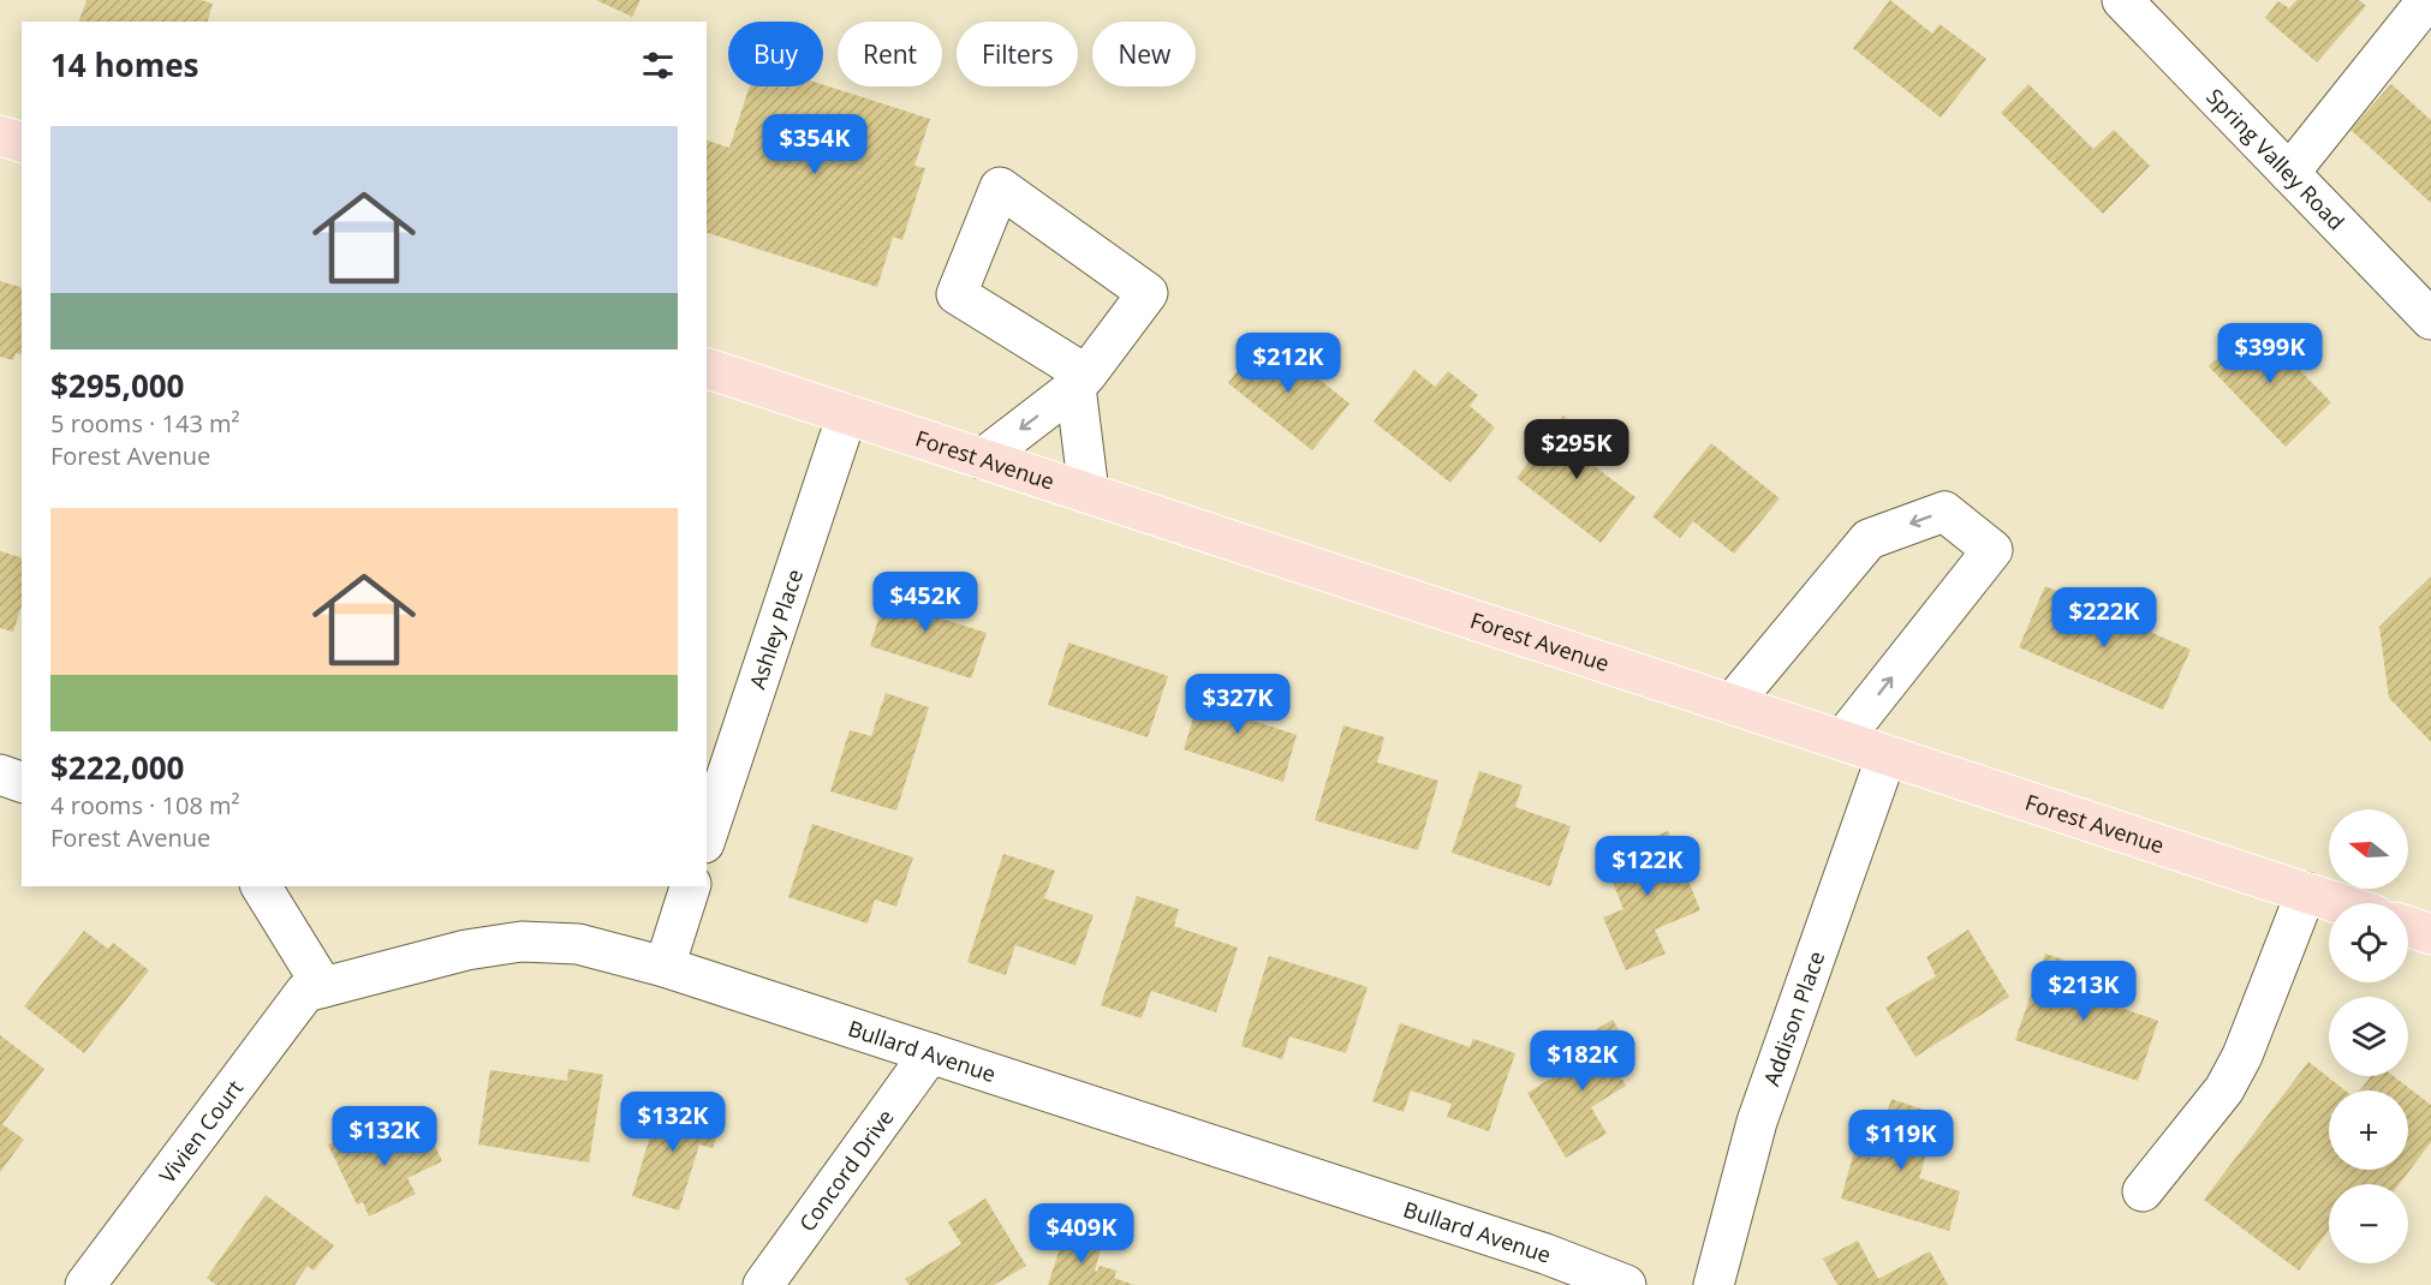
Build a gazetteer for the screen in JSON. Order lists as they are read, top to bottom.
{
  "streets": {
    "main road": ["Forest Avenue"],
    "street": [
      "Spring Valley Road",
      "Ashley Place",
      "Addison Place",
      "Bullard Avenue",
      "Vivien Court",
      "Concord Drive"
    ]
  },
  "crossings": [
    ["Forest Avenue", "Ashley Place"],
    ["Forest Avenue", "Addison Place"],
    ["Bullard Avenue", "Vivien Court"],
    ["Bullard Avenue", "Concord Drive"]
  ],
  "north": "left",
  "page": {
    "chip": [
      "Buy",
      "Rent",
      "Filters",
      "New"
    ],
    "heading": "14 homes",
    "list": [
      {
        "name": "$295,000",
        "note": "5 rooms · 143 m² · Forest Avenue"
      },
      {
        "name": "$222,000",
        "note": "4 rooms · 108 m² · Forest Avenue"
      }
    ],
    "price": [
      "$354K",
      "$399K",
      "$212K",
      "$295K",
      "$452K",
      "$222K",
      "$327K",
      "$122K",
      "$213K",
      "$182K",
      "$132K",
      "$132K",
      "$119K",
      "$409K"
    ],
    "map_buttons": ["+", "−"]
  }
}
